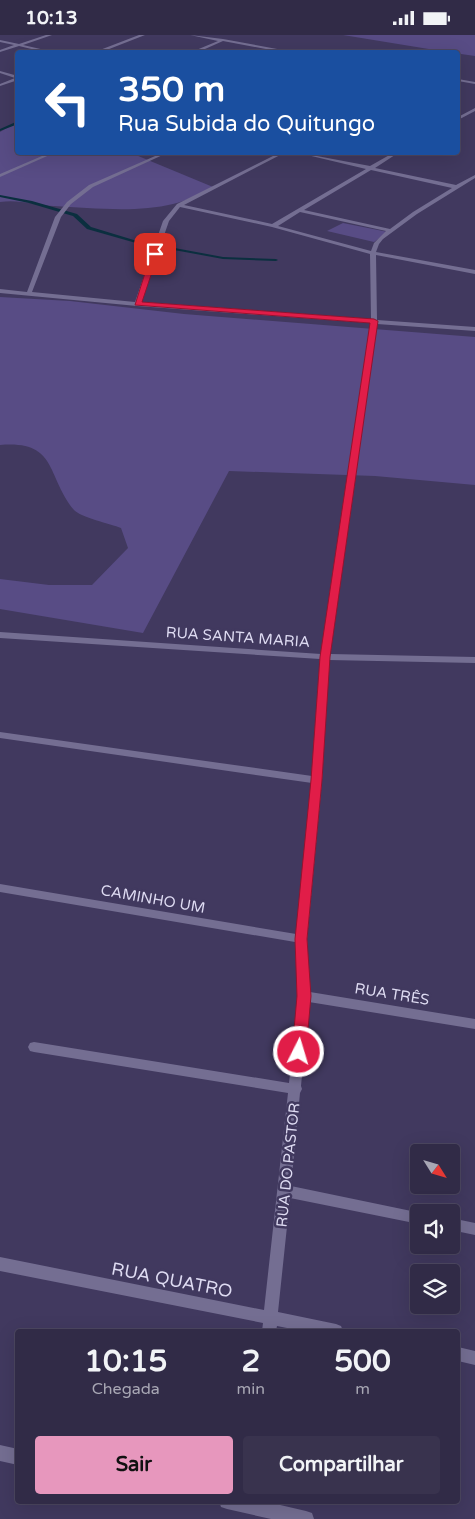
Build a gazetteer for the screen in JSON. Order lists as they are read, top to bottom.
{
  "streets": {
    "street": [
      "RUA SANTA MARIA",
      "CAMINHO UM",
      "RUA TRÊS",
      "RUA DO PASTOR",
      "RUA QUATRO"
    ]
  },
  "crossings": [
    ["RUA SANTA MARIA", "RUA DO PASTOR"],
    ["CAMINHO UM", "RUA DO PASTOR"],
    ["RUA TRÊS", "RUA DO PASTOR"],
    ["RUA DO PASTOR", "RUA QUATRO"]
  ],
  "north": "bottom right",
  "page": {
    "status": "10:13",
    "turn": ["350 m", "Rua Subida do Quitungo"],
    "eta": [
      "10:15",
      "Chegada",
      "2",
      "min",
      "500",
      "m"
    ],
    "buttons": ["Sair", "Compartilhar"]
  }
}
